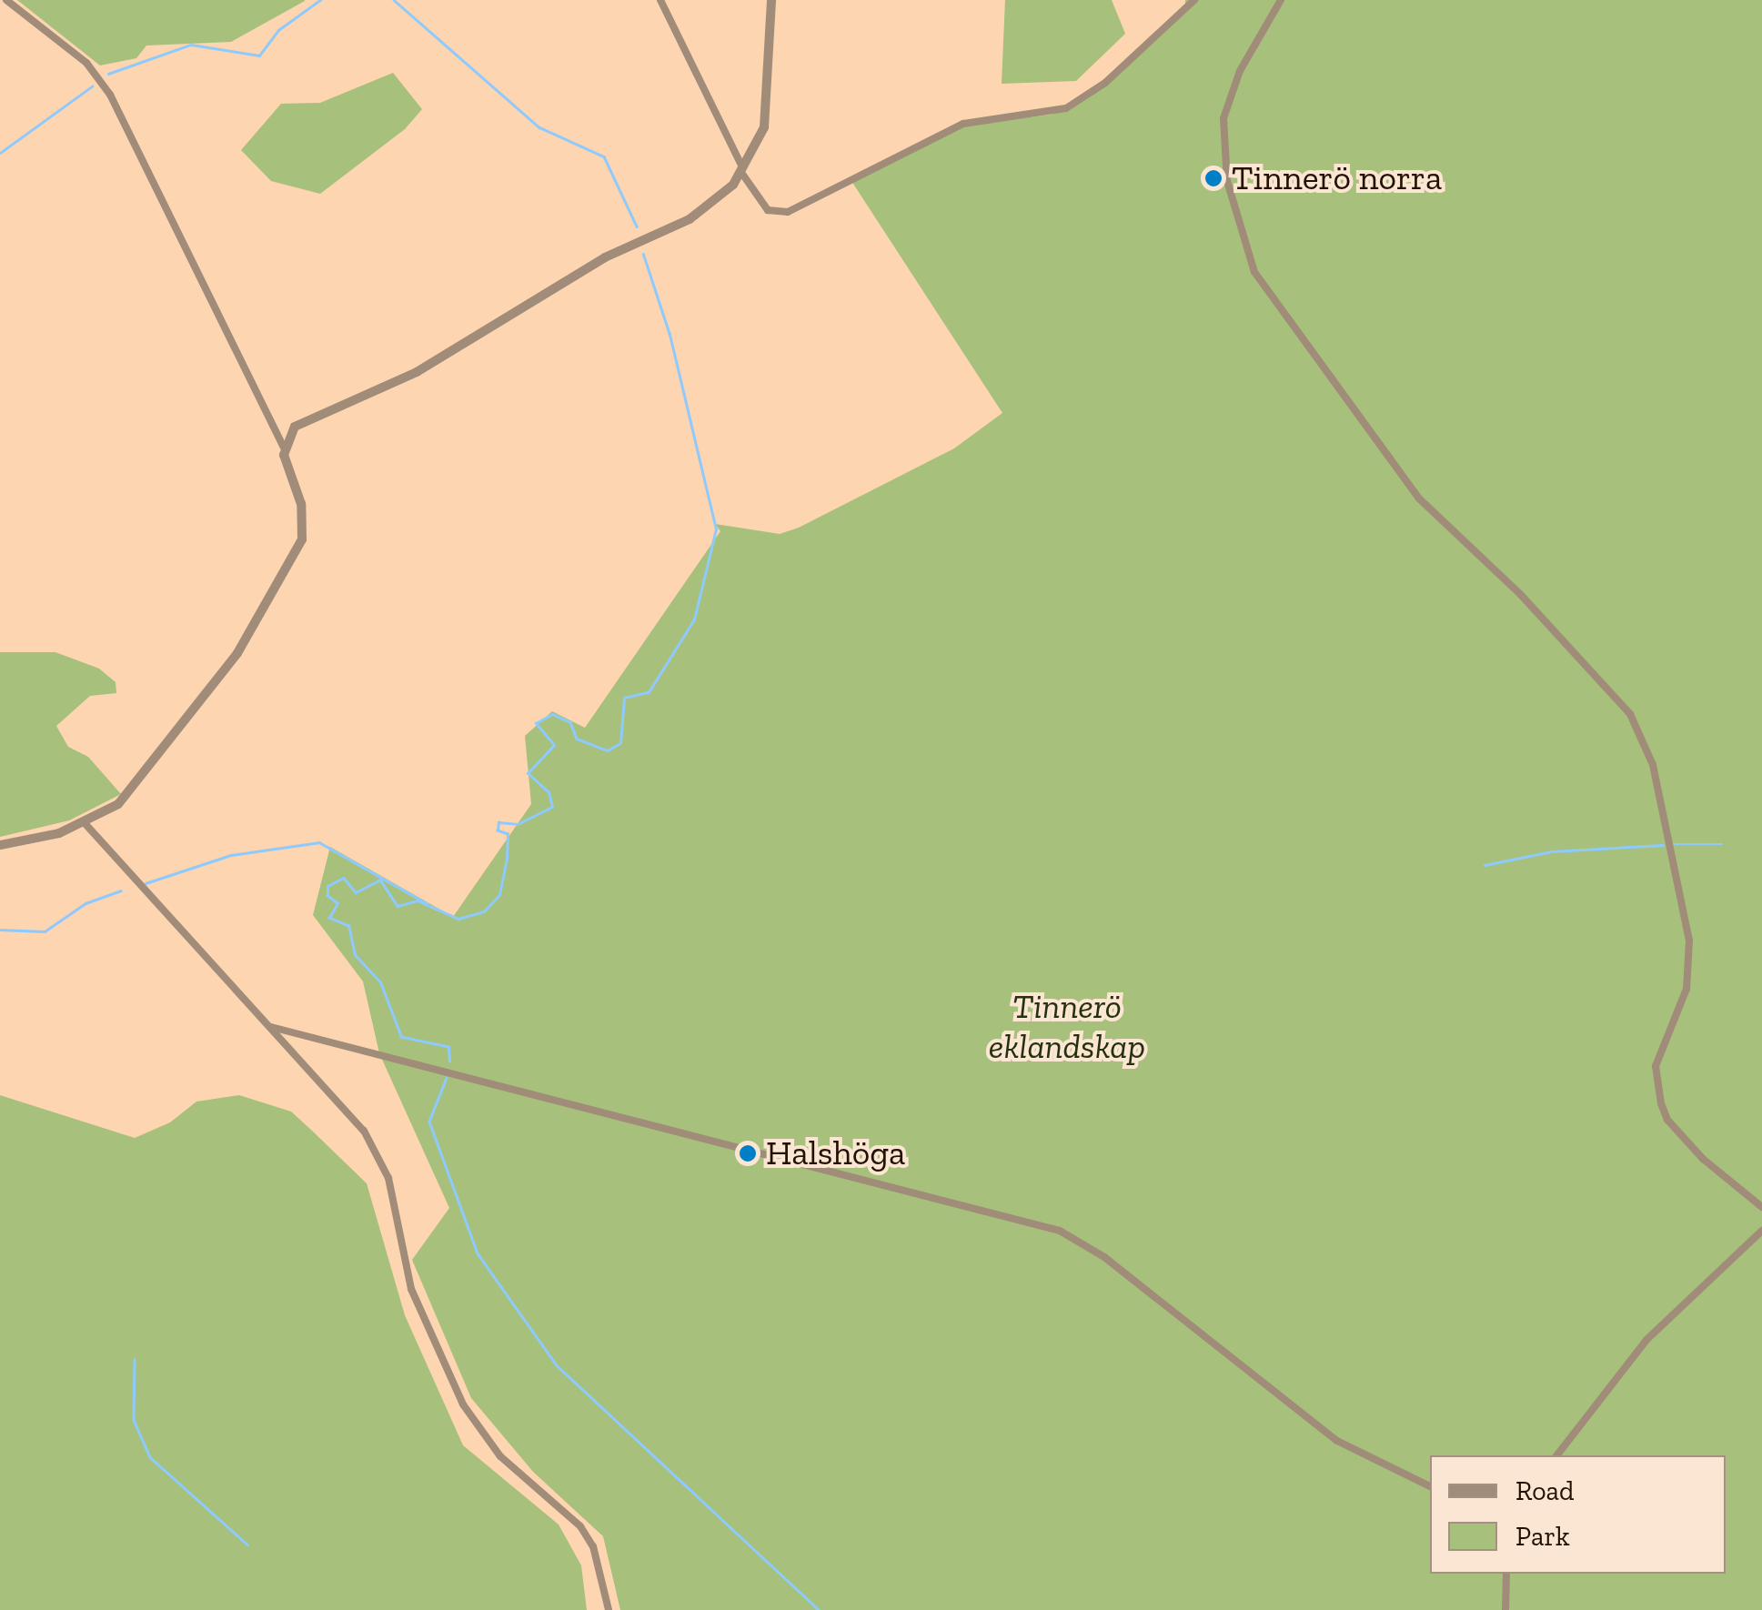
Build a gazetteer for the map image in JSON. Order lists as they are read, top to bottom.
{
  "parks": ["Tinnerö eklandskap"],
  "places": ["Tinnerö norra", "Halshöga"],
  "legend": ["Road", "Park"]
}
